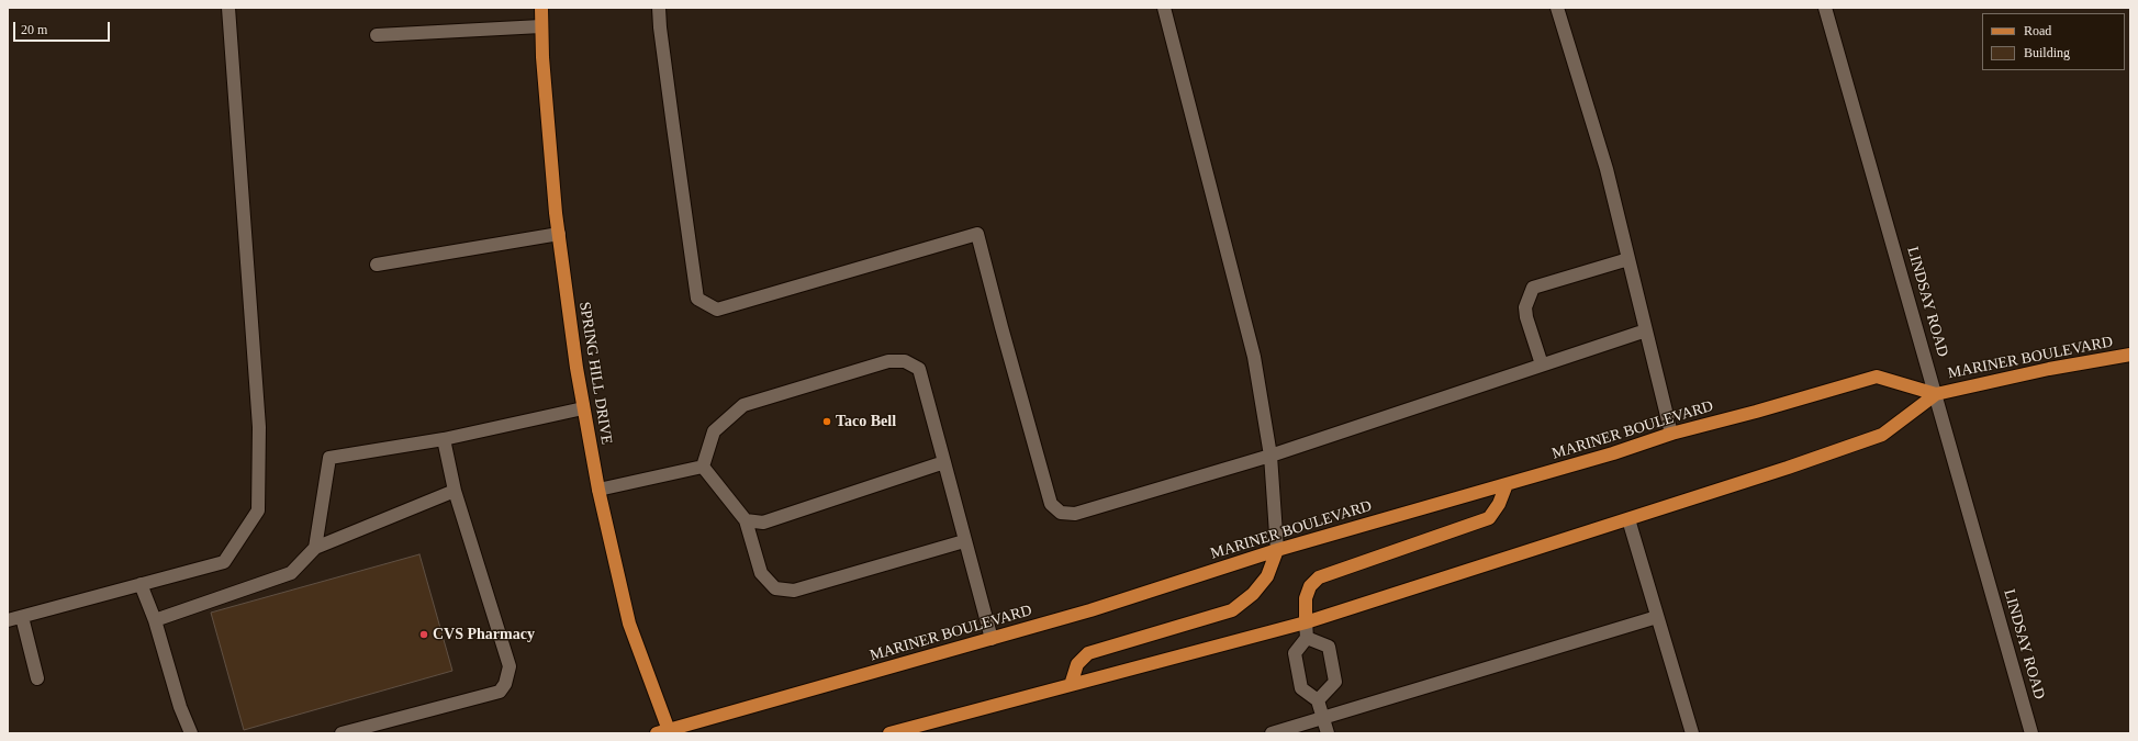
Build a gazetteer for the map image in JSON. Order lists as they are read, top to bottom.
{
  "streets": {
    "main road": ["MARINER BOULEVARD", "SPRING HILL DRIVE"],
    "street": ["LINDSAY ROAD"]
  },
  "crossings": [
    ["LINDSAY ROAD", "MARINER BOULEVARD"],
    ["MARINER BOULEVARD", "SPRING HILL DRIVE"]
  ],
  "places": ["Taco Bell", "CVS Pharmacy"],
  "legend": ["Road", "Building"],
  "scale_bar": "20 m"
}
